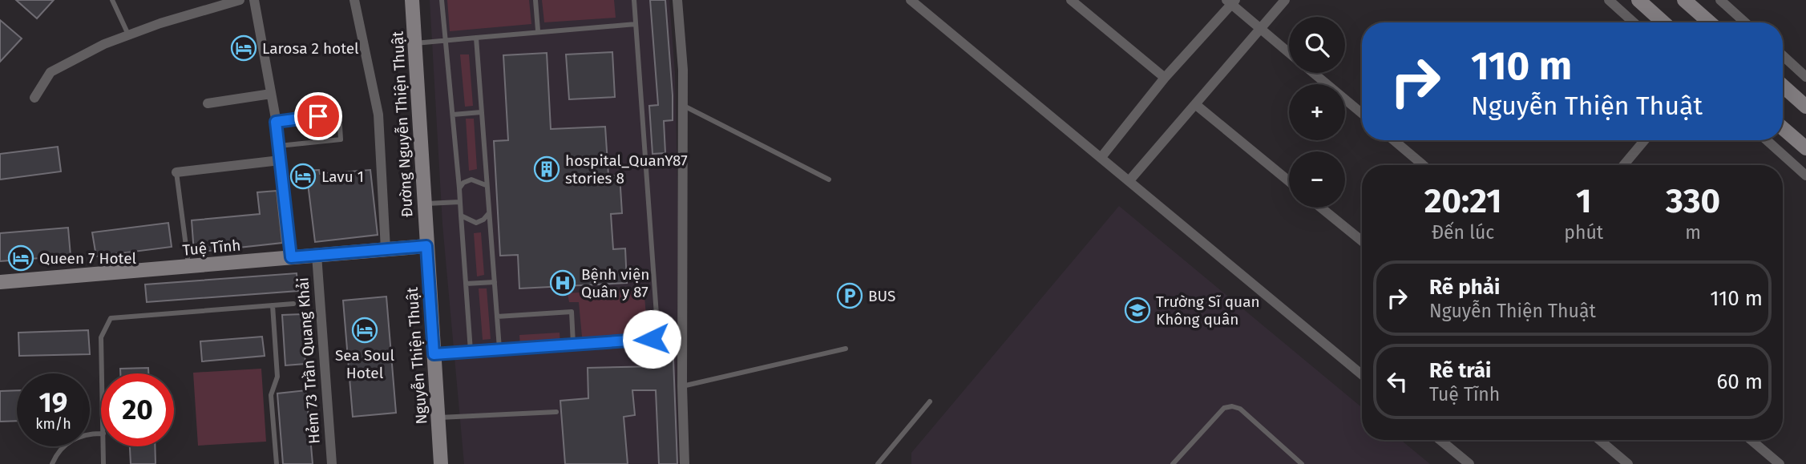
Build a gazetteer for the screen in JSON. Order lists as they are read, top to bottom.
{
  "streets": {
    "street": [
      "Đường Nguyễn Thiện Thuật",
      "Tuệ Tĩnh",
      "Nguyễn Thiện Thuật",
      "Hẻm 73 Trần Quang Khải"
    ]
  },
  "crossings": [
    ["Đường Nguyễn Thiện Thuật", "Tuệ Tĩnh"],
    ["Đường Nguyễn Thiện Thuật", "Nguyễn Thiện Thuật"],
    ["Tuệ Tĩnh", "Nguyễn Thiện Thuật"],
    ["Tuệ Tĩnh", "Hẻm 73 Trần Quang Khải"]
  ],
  "places": {
    "hotel": [
      "Larosa 2 hotel",
      "Lavu 1",
      "Queen 7 Hotel",
      "Sea Soul Hotel"
    ],
    "building": ["hospital_QuanY87 stories 8"],
    "hospital": ["Bệnh viện Quân y 87"],
    "parking": ["BUS"],
    "school or university": ["Trường Sĩ quan Không quân"]
  },
  "page": {
    "map_buttons": ["+", "−"],
    "turn": ["110 m", "Nguyễn Thiện Thuật"],
    "eta": [
      "20:21",
      "Đến lúc",
      "1",
      "phút",
      "330",
      "m"
    ],
    "list": [
      {
        "name": "Rẽ phải",
        "note": "Nguyễn Thiện Thuật",
        "value": "110 m"
      },
      {
        "name": "Rẽ trái",
        "note": "Tuệ Tĩnh",
        "value": "60 m"
      }
    ],
    "speed": "19 km/h",
    "limit": "20"
  }
}
